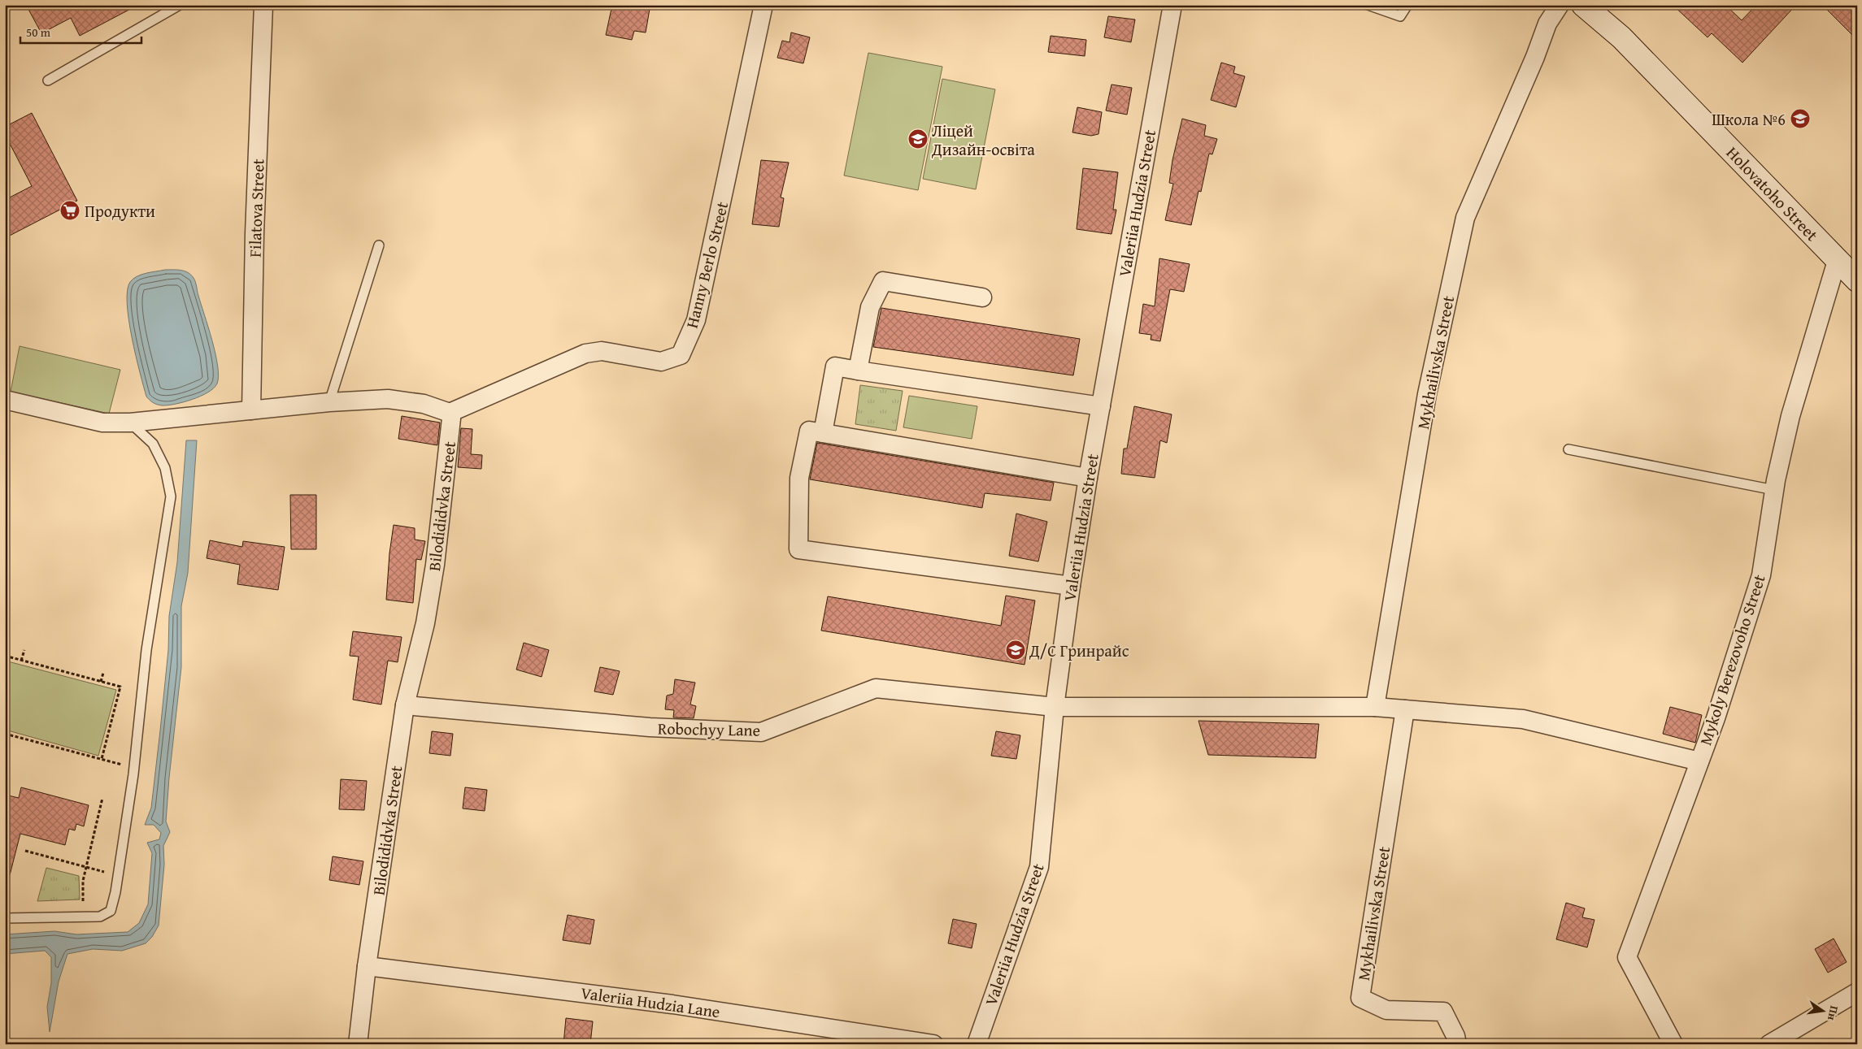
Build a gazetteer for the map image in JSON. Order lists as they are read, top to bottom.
{
  "streets": {
    "main road": ["Holovatoho Street"],
    "street": [
      "Valeriia Hudzia Street",
      "Filatova Street",
      "Hanny Berlo Street",
      "Mykhailivska Street",
      "Bilodididvka Street",
      "Mykoly Berezovoho Street",
      "Robochyy Lane",
      "Valeriia Hudzia Lane"
    ]
  },
  "crossings": [
    ["Holovatoho Street", "Mykoly Berezovoho Street"],
    ["Valeriia Hudzia Street", "Robochyy Lane"],
    ["Hanny Berlo Street", "Bilodididvka Street"],
    ["Mykhailivska Street", "Robochyy Lane"],
    ["Bilodididvka Street", "Robochyy Lane"],
    ["Bilodididvka Street", "Valeriia Hudzia Lane"]
  ],
  "places": {
    "school or university": ["Школа №6", "Ліцей Дизайн-освіта", "Д/С Гринрайс"],
    "supermarket": ["Продукти"]
  },
  "scale_bar": "50 m",
  "north": "right"
}
